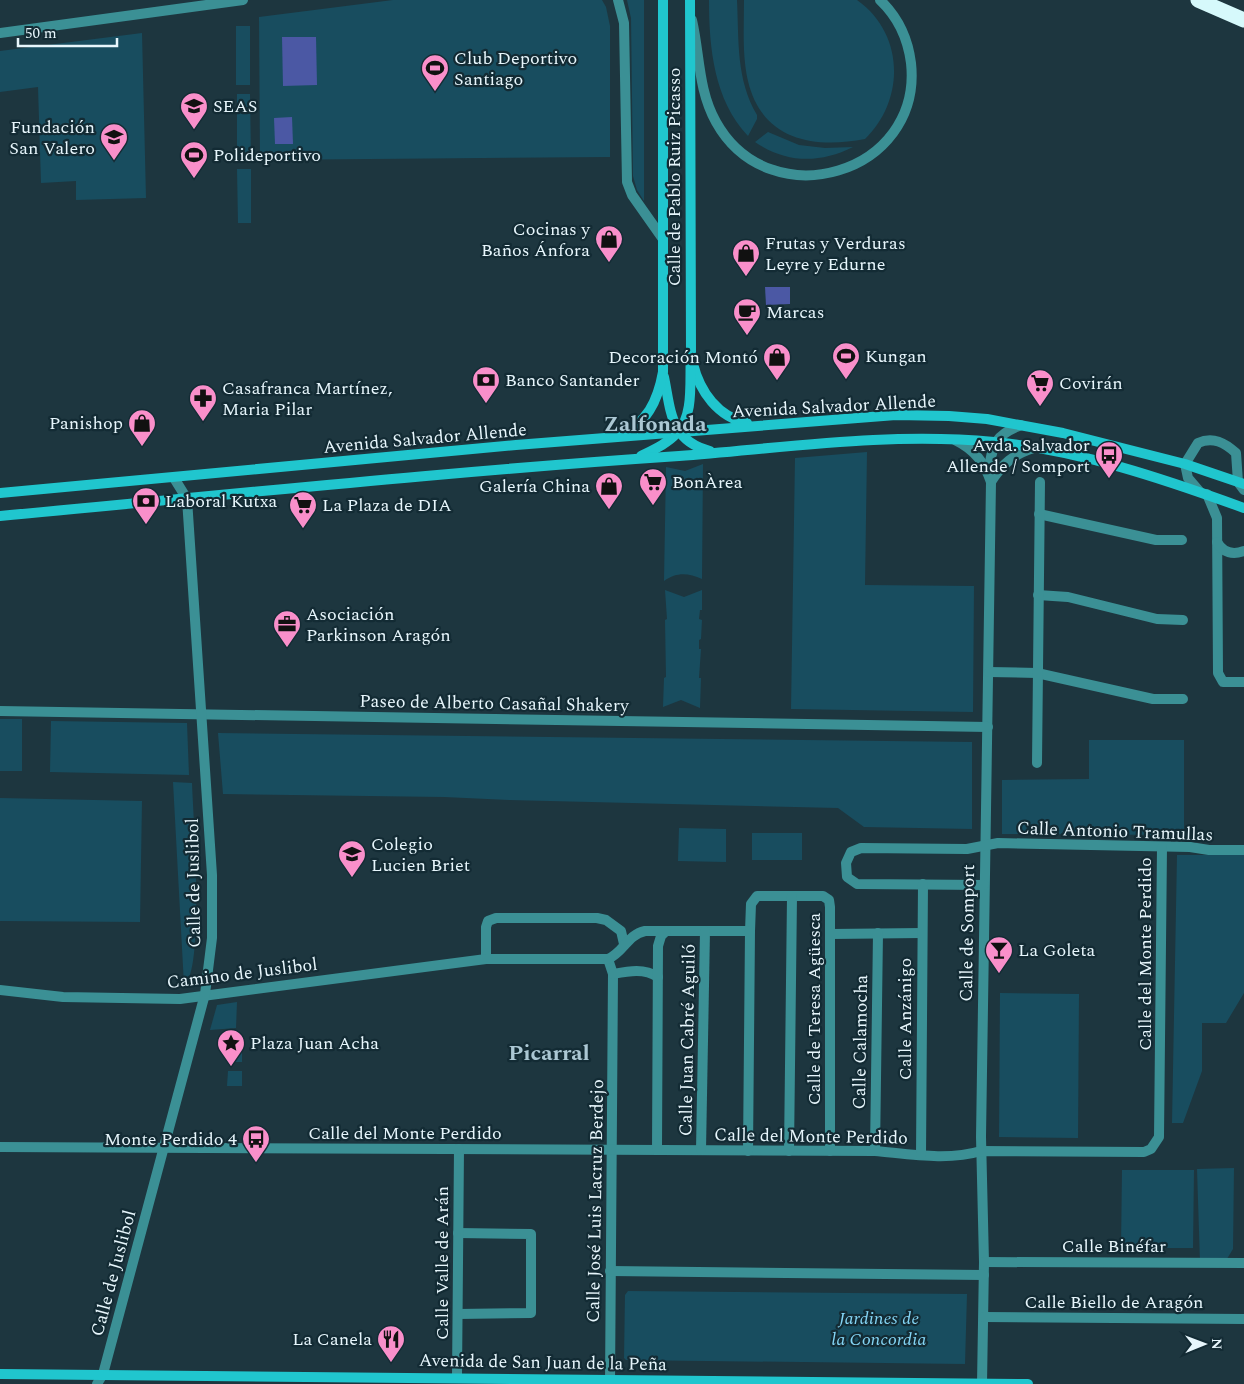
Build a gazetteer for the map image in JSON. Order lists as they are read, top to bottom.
{
  "streets": {
    "main road": ["Calle de Pablo Ruiz Picasso", "Avenida Salvador Allende", "Avenida de San Juan de la Peña"],
    "street": [
      "Paseo de Alberto Casañal Shakery",
      "Calle Antonio Tramullas",
      "Calle de Juslibol",
      "Calle de Somport",
      "Calle del Monte Perdido",
      "Camino de Juslibol",
      "Calle de Teresa Agüesca",
      "Calle Anzánigo",
      "Calle Juan Cabré Aguiló",
      "Calle Calamocha",
      "Calle José Luis Lacruz Berdejo",
      "Calle Binéfar",
      "Calle Valle de Arán",
      "Calle Biello de Aragón"
    ]
  },
  "crossings": [
    ["Calle de Pablo Ruiz Picasso", "Avenida Salvador Allende"],
    ["Avenida Salvador Allende", "Calle de Juslibol"],
    ["Paseo de Alberto Casañal Shakery", "Calle de Juslibol"],
    ["Paseo de Alberto Casañal Shakery", "Calle de Somport"],
    ["Calle Antonio Tramullas", "Calle de Somport"],
    ["Calle Antonio Tramullas", "Calle del Monte Perdido"],
    ["Calle Antonio Tramullas", "Calle Anzánigo"],
    ["Calle de Juslibol", "Calle del Monte Perdido"],
    ["Calle de Juslibol", "Camino de Juslibol"],
    ["Calle de Juslibol", "Avenida de San Juan de la Peña"],
    ["Calle de Somport", "Calle del Monte Perdido"],
    ["Calle de Somport", "Calle Binéfar"],
    ["Calle de Somport", "Calle Biello de Aragón"],
    ["Calle de Somport", "Avenida de San Juan de la Peña"],
    ["Calle del Monte Perdido", "Calle de Teresa Agüesca"],
    ["Calle del Monte Perdido", "Calle Anzánigo"],
    ["Calle del Monte Perdido", "Calle Juan Cabré Aguiló"],
    ["Calle del Monte Perdido", "Calle Calamocha"],
    ["Calle del Monte Perdido", "Calle José Luis Lacruz Berdejo"],
    ["Calle del Monte Perdido", "Calle Valle de Arán"],
    ["Camino de Juslibol", "Calle José Luis Lacruz Berdejo"],
    ["Calle José Luis Lacruz Berdejo", "Avenida de San Juan de la Peña"],
    ["Calle Valle de Arán", "Avenida de San Juan de la Peña"]
  ],
  "districts": ["Zalfonada", "Picarral"],
  "parks": ["Jardines de la Concordia"],
  "places": {
    "sports": ["Club Deportivo Santiago", "Polideportivo", "Kungan"],
    "school or university": ["SEAS", "Fundación San Valero", "Colegio Lucien Briet"],
    "shop": [
      "Cocinas y Baños Ánfora",
      "Frutas y Verduras Leyre y Edurne",
      "Decoración Montó",
      "Panishop",
      "Galería China"
    ],
    "cafe": ["Marcas"],
    "bank": ["Banco Santander", "Laboral Kutxa"],
    "supermarket": ["Covirán", "BonÀrea", "La Plaza de DIA"],
    "pharmacy": ["Casafranca Martínez, Maria Pilar"],
    "bus stop": ["Avda. Salvador Allende / Somport", "Monte Perdido 4"],
    "office": ["Asociación Parkinson Aragón"],
    "bar": ["La Goleta"],
    "place": ["Plaza Juan Acha"],
    "restaurant": ["La Canela"]
  },
  "scale_bar": "50 m",
  "north": "right"
}
